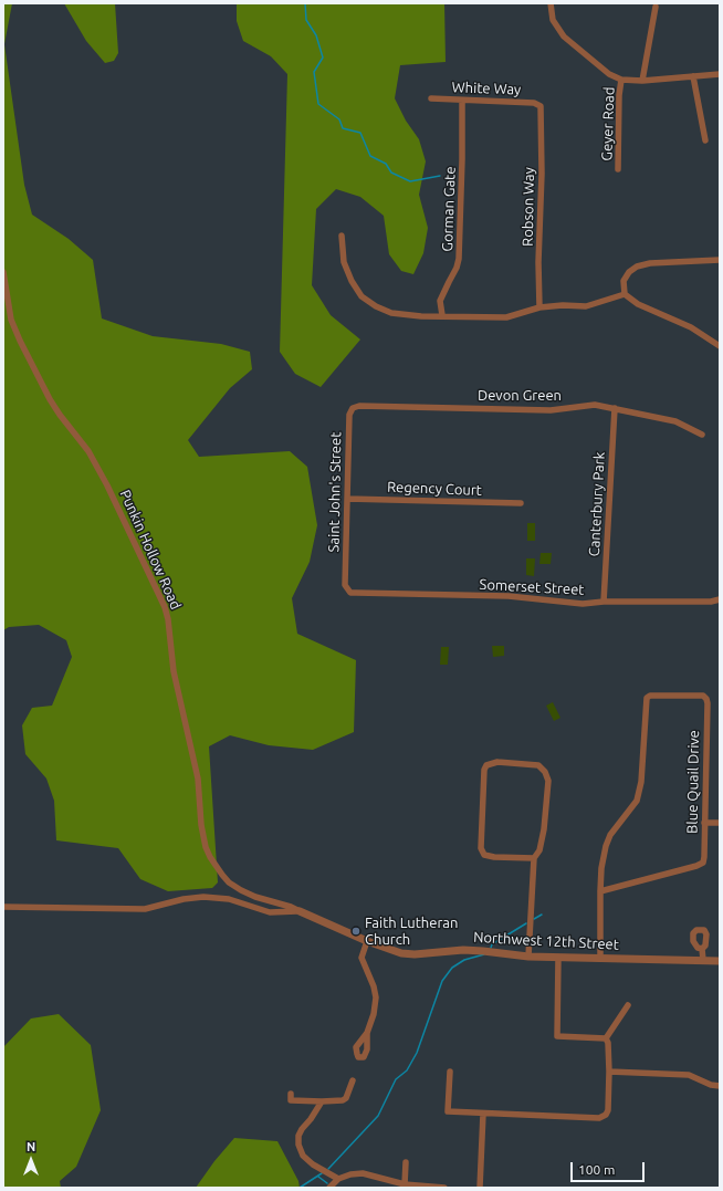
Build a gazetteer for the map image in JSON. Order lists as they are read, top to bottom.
{
  "streets": {
    "street": [
      "White Way",
      "Geyer Road",
      "Robson Way",
      "Gorman Gate",
      "Devon Green",
      "Regency Court",
      "Saint John's Street",
      "Canterbury Park",
      "Punkin Hollow Road",
      "Somerset Street",
      "Blue Quail Drive",
      "Northwest 12th Street"
    ]
  },
  "crossings": [
    ["White Way", "Robson Way"],
    ["White Way", "Gorman Gate"],
    ["Devon Green", "Saint John's Street"],
    ["Devon Green", "Canterbury Park"],
    ["Regency Court", "Saint John's Street"],
    ["Saint John's Street", "Somerset Street"],
    ["Canterbury Park", "Somerset Street"],
    ["Punkin Hollow Road", "Northwest 12th Street"]
  ],
  "places": ["Faith Lutheran Church"],
  "scale_bar": "100 m",
  "north": "top"
}
